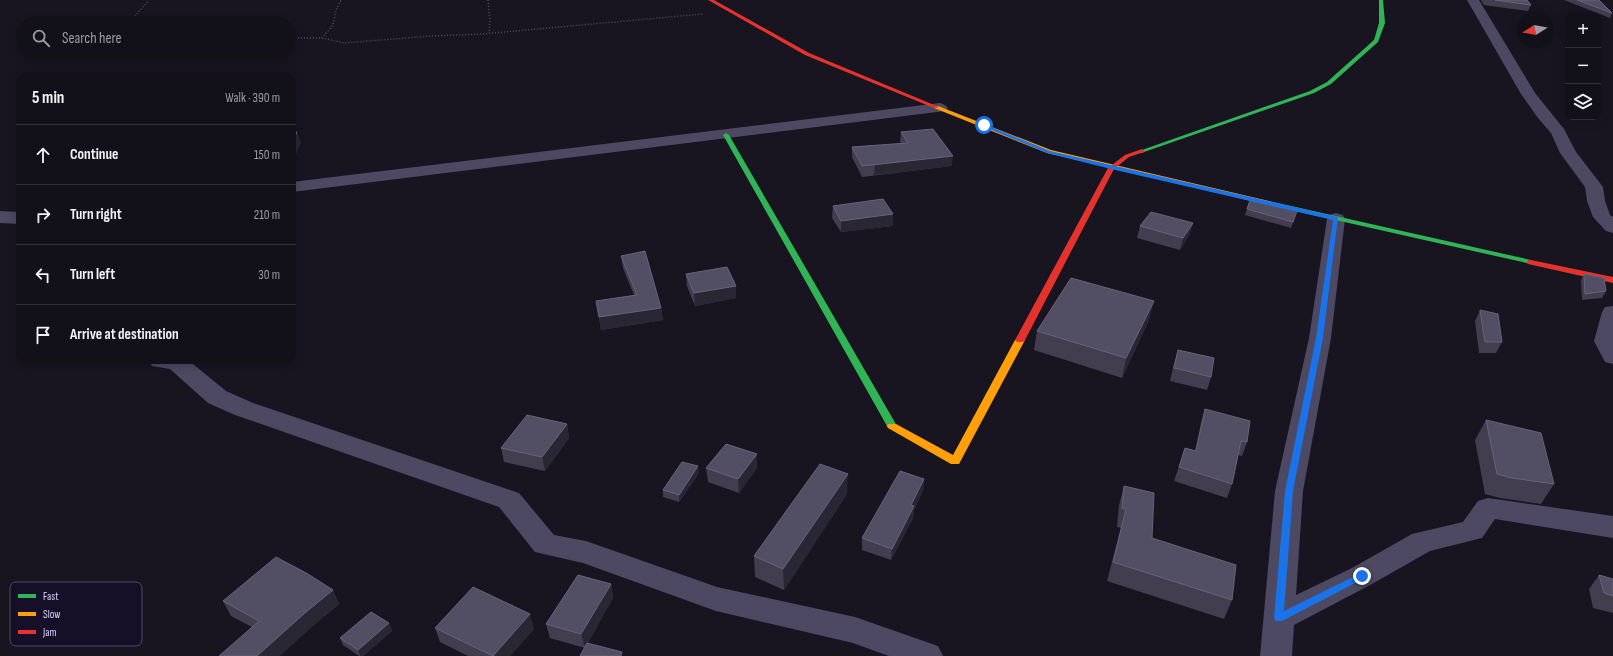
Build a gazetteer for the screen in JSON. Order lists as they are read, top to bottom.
{
  "legend": ["Fast", "Slow", "Jam"],
  "north": "left",
  "page": {
    "map_buttons": ["+", "−"],
    "search": "Search here",
    "heading": ["5 min", "Walk · 390 m"],
    "list": [
      ["Continue", "150 m"],
      ["Turn right", "210 m"],
      ["Turn left", "30 m"],
      "Arrive at destination"
    ]
  }
}
